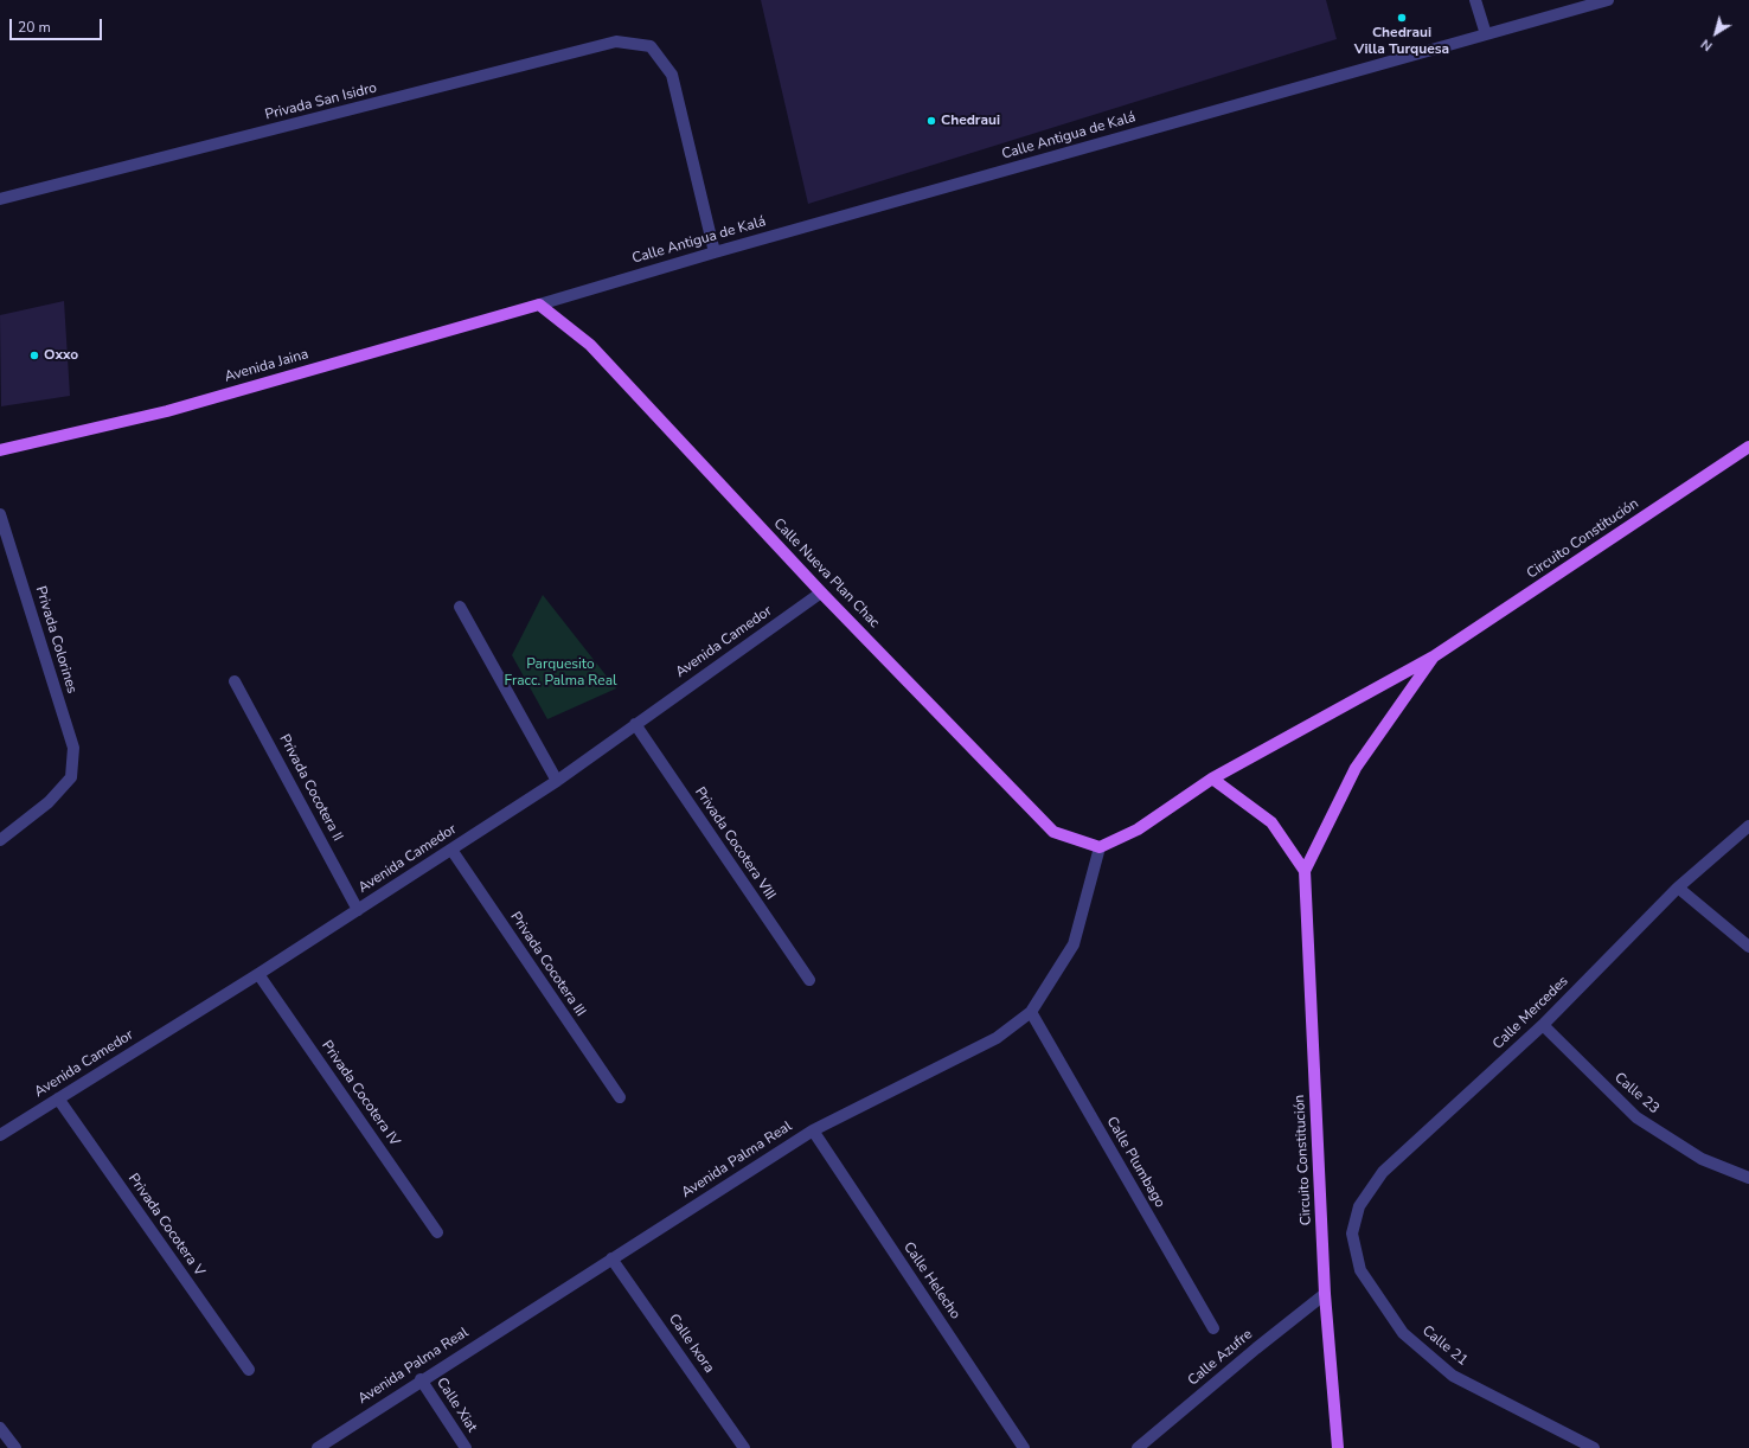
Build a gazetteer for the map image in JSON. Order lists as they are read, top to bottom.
{
  "streets": {
    "main road": ["Avenida Jaina", "Circuito Constitución", "Calle Nueva Plan Chac"],
    "street": [
      "Privada San Isidro",
      "Calle Antigua de Kalá",
      "Privada Colorines",
      "Avenida Camedor",
      "Privada Cocotera II",
      "Privada Cocotera VIII",
      "Privada Cocotera III",
      "Calle Mercedes",
      "Privada Cocotera IV",
      "Calle 23",
      "Avenida Palma Real",
      "Calle Plumbago",
      "Privada Cocotera V",
      "Calle Helecho",
      "Calle Ixora",
      "Calle 21",
      "Calle Azufre",
      "Calle Xiat"
    ]
  },
  "crossings": [
    ["Privada San Isidro", "Calle Antigua de Kalá"],
    ["Calle Antigua de Kalá", "Avenida Jaina"],
    ["Calle Antigua de Kalá", "Calle Nueva Plan Chac"],
    ["Avenida Jaina", "Calle Nueva Plan Chac"],
    ["Circuito Constitución", "Calle Nueva Plan Chac"],
    ["Circuito Constitución", "Avenida Palma Real"],
    ["Circuito Constitución", "Calle Azufre"],
    ["Calle Nueva Plan Chac", "Avenida Camedor"],
    ["Calle Nueva Plan Chac", "Avenida Palma Real"],
    ["Avenida Camedor", "Privada Cocotera II"],
    ["Avenida Camedor", "Privada Cocotera VIII"],
    ["Avenida Camedor", "Privada Cocotera III"],
    ["Avenida Camedor", "Privada Cocotera IV"],
    ["Avenida Camedor", "Privada Cocotera V"],
    ["Calle Mercedes", "Calle 23"],
    ["Calle Mercedes", "Calle 21"],
    ["Avenida Palma Real", "Calle Plumbago"],
    ["Avenida Palma Real", "Calle Helecho"],
    ["Avenida Palma Real", "Calle Ixora"],
    ["Avenida Palma Real", "Calle Xiat"]
  ],
  "parks": ["Parquesito Fracc. Palma Real"],
  "places": ["Chedraui Villa Turquesa", "Chedraui", "Oxxo"],
  "scale_bar": "20 m",
  "north": "bottom left"
}
